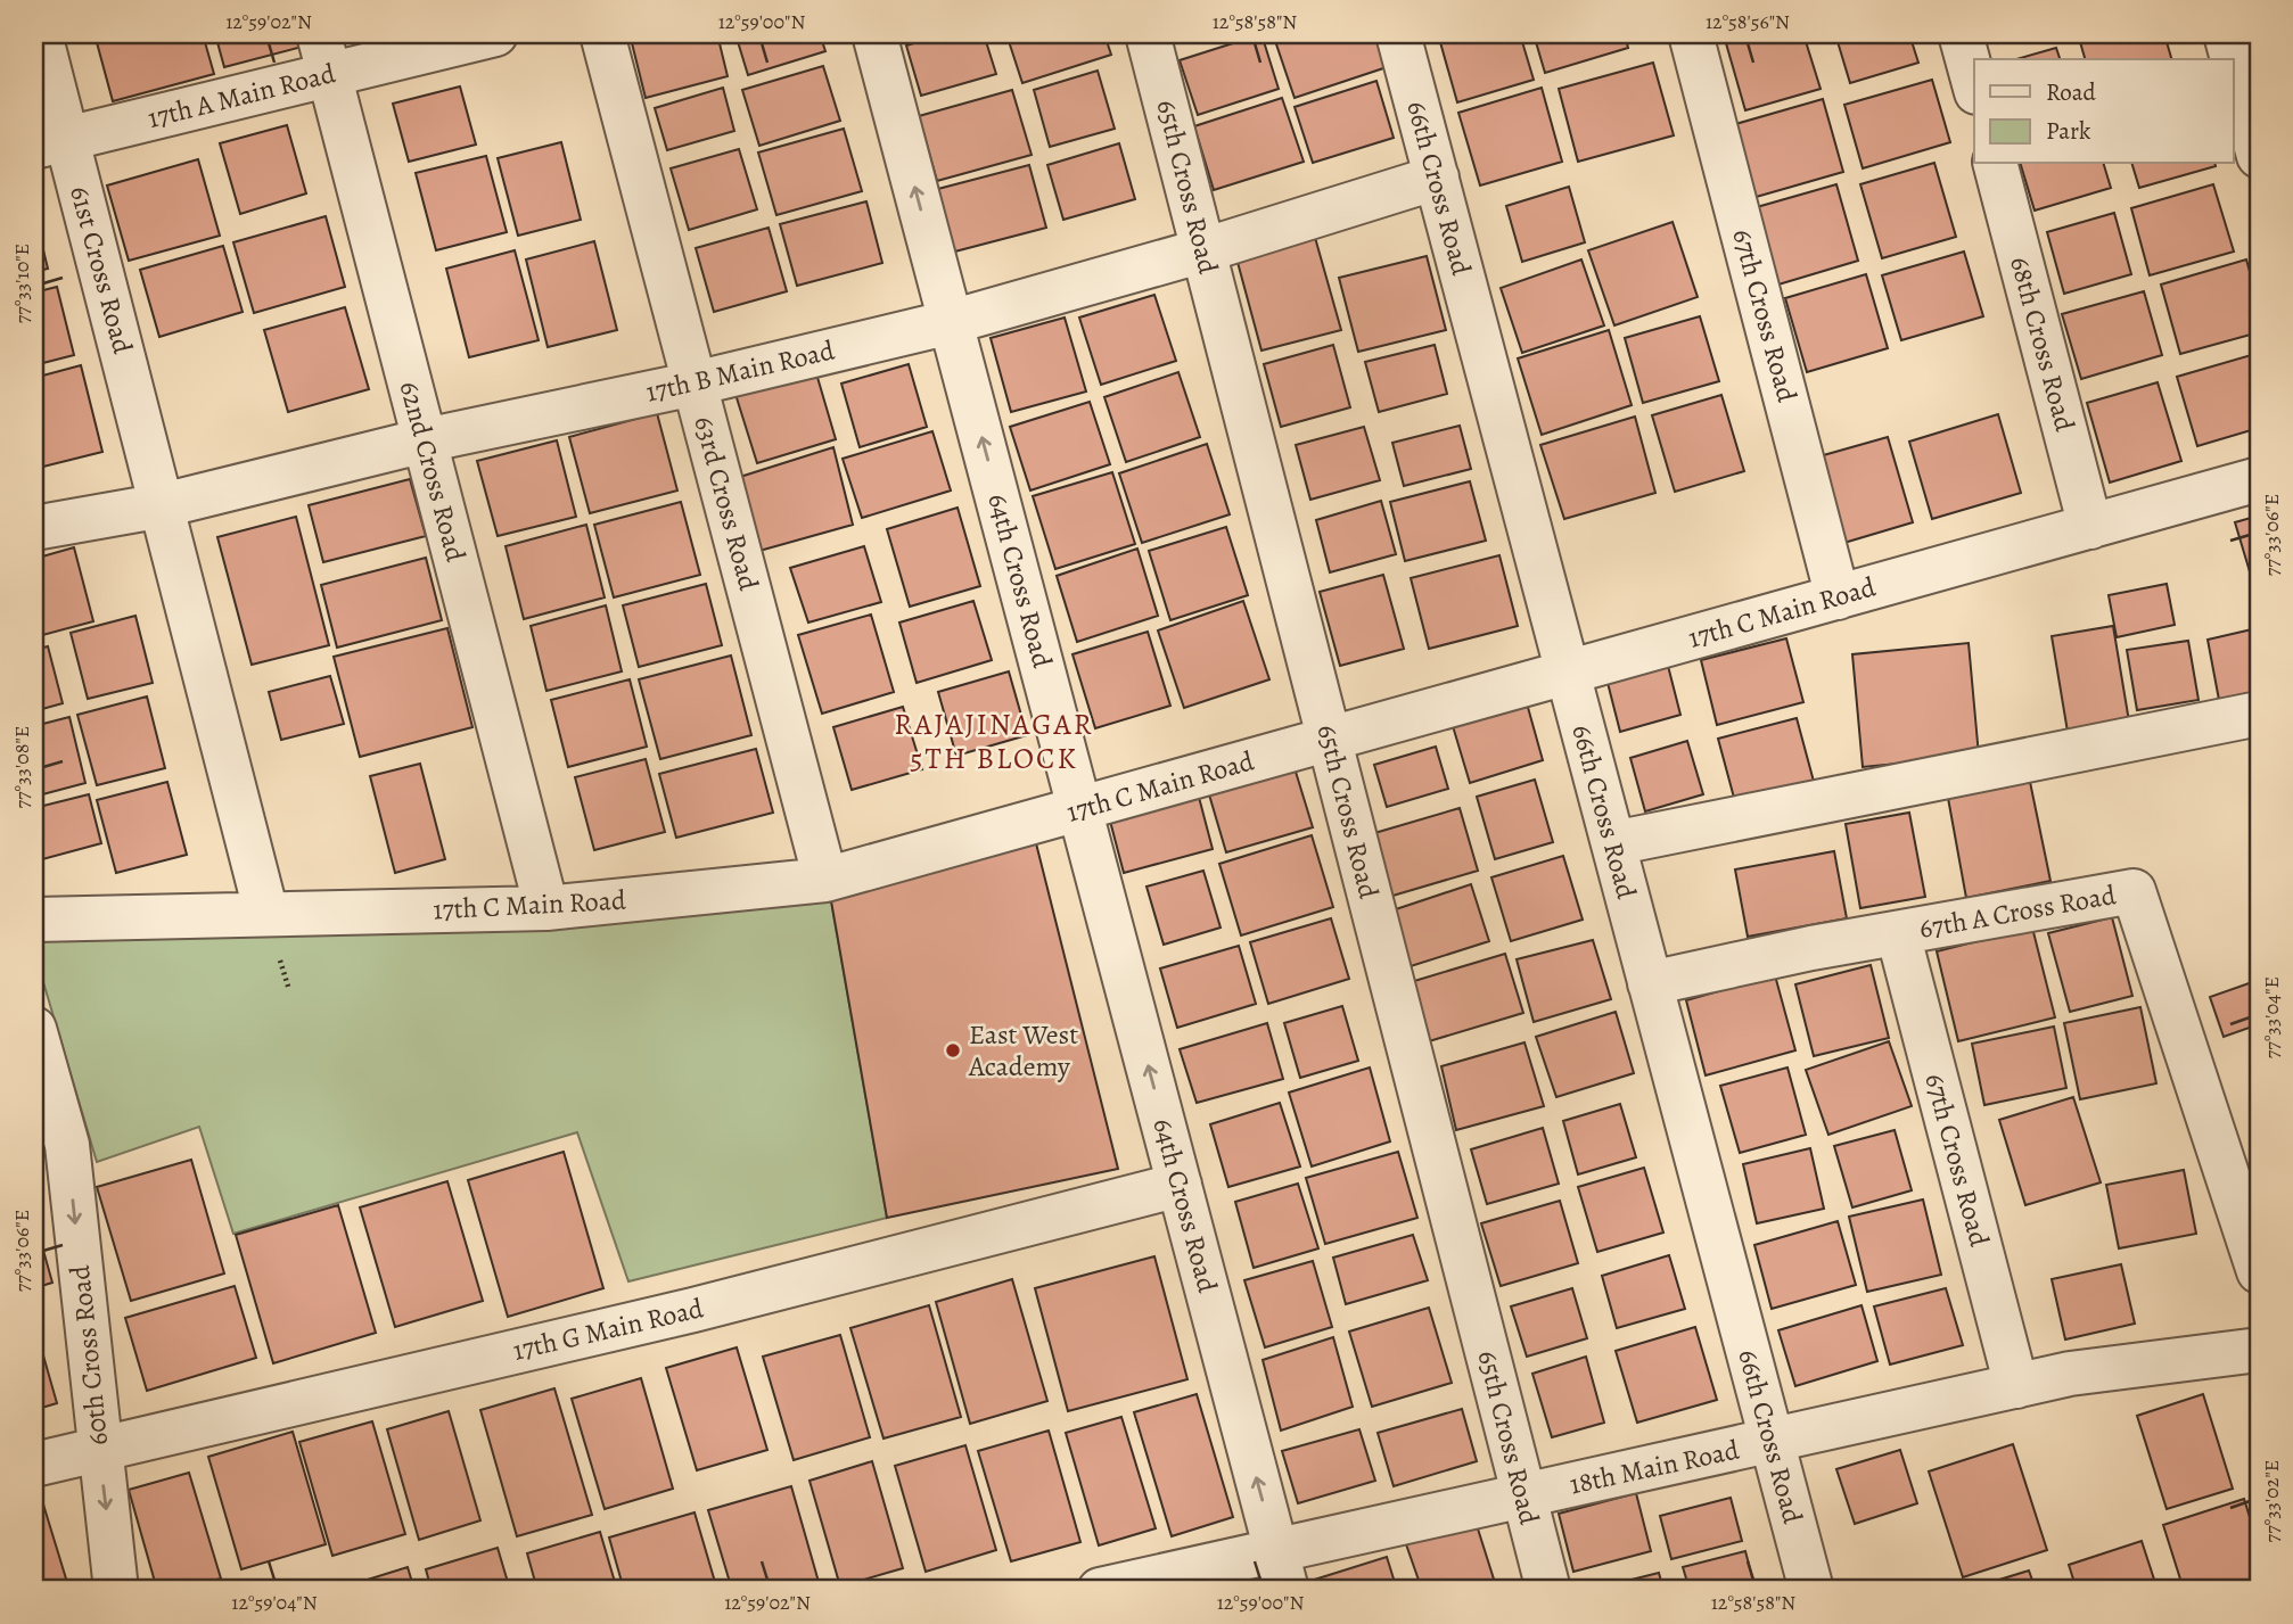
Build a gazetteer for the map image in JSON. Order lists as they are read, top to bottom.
{
  "streets": {
    "street": [
      "17th A Main Road",
      "65th Cross Road",
      "66th Cross Road",
      "61st Cross Road",
      "67th Cross Road",
      "68th Cross Road",
      "17th B Main Road",
      "62nd Cross Road",
      "63rd Cross Road",
      "64th Cross Road",
      "17th C Main Road",
      "67th A Cross Road",
      "17th G Main Road",
      "60th Cross Road",
      "18th Main Road"
    ]
  },
  "crossings": [
    ["17th A Main Road", "61st Cross Road"],
    ["17th A Main Road", "62nd Cross Road"],
    ["65th Cross Road", "17th B Main Road"],
    ["65th Cross Road", "17th C Main Road"],
    ["65th Cross Road", "18th Main Road"],
    ["66th Cross Road", "17th B Main Road"],
    ["66th Cross Road", "17th C Main Road"],
    ["66th Cross Road", "67th A Cross Road"],
    ["66th Cross Road", "18th Main Road"],
    ["61st Cross Road", "17th B Main Road"],
    ["61st Cross Road", "17th C Main Road"],
    ["67th Cross Road", "17th C Main Road"],
    ["67th Cross Road", "67th A Cross Road"],
    ["67th Cross Road", "18th Main Road"],
    ["68th Cross Road", "17th C Main Road"],
    ["17th B Main Road", "62nd Cross Road"],
    ["17th B Main Road", "63rd Cross Road"],
    ["17th B Main Road", "64th Cross Road"],
    ["62nd Cross Road", "17th C Main Road"],
    ["63rd Cross Road", "17th C Main Road"],
    ["64th Cross Road", "17th C Main Road"],
    ["64th Cross Road", "17th G Main Road"],
    ["64th Cross Road", "18th Main Road"],
    ["17th G Main Road", "60th Cross Road"]
  ],
  "one_way": ["64th Cross Road", "60th Cross Road"],
  "districts": ["RAJAJINAGAR 5TH BLOCK"],
  "places": ["East West Academy"],
  "legend": ["Road", "Park"],
  "coordinates": [
    "12°59'02\"N",
    "12°59'00\"N",
    "12°58'58\"N",
    "12°58'56\"N",
    "77°33'10\"E",
    "77°33'06\"E",
    "77°33'08\"E",
    "77°33'04\"E",
    "77°33'02\"E",
    "12°59'04\"N"
  ]
}
